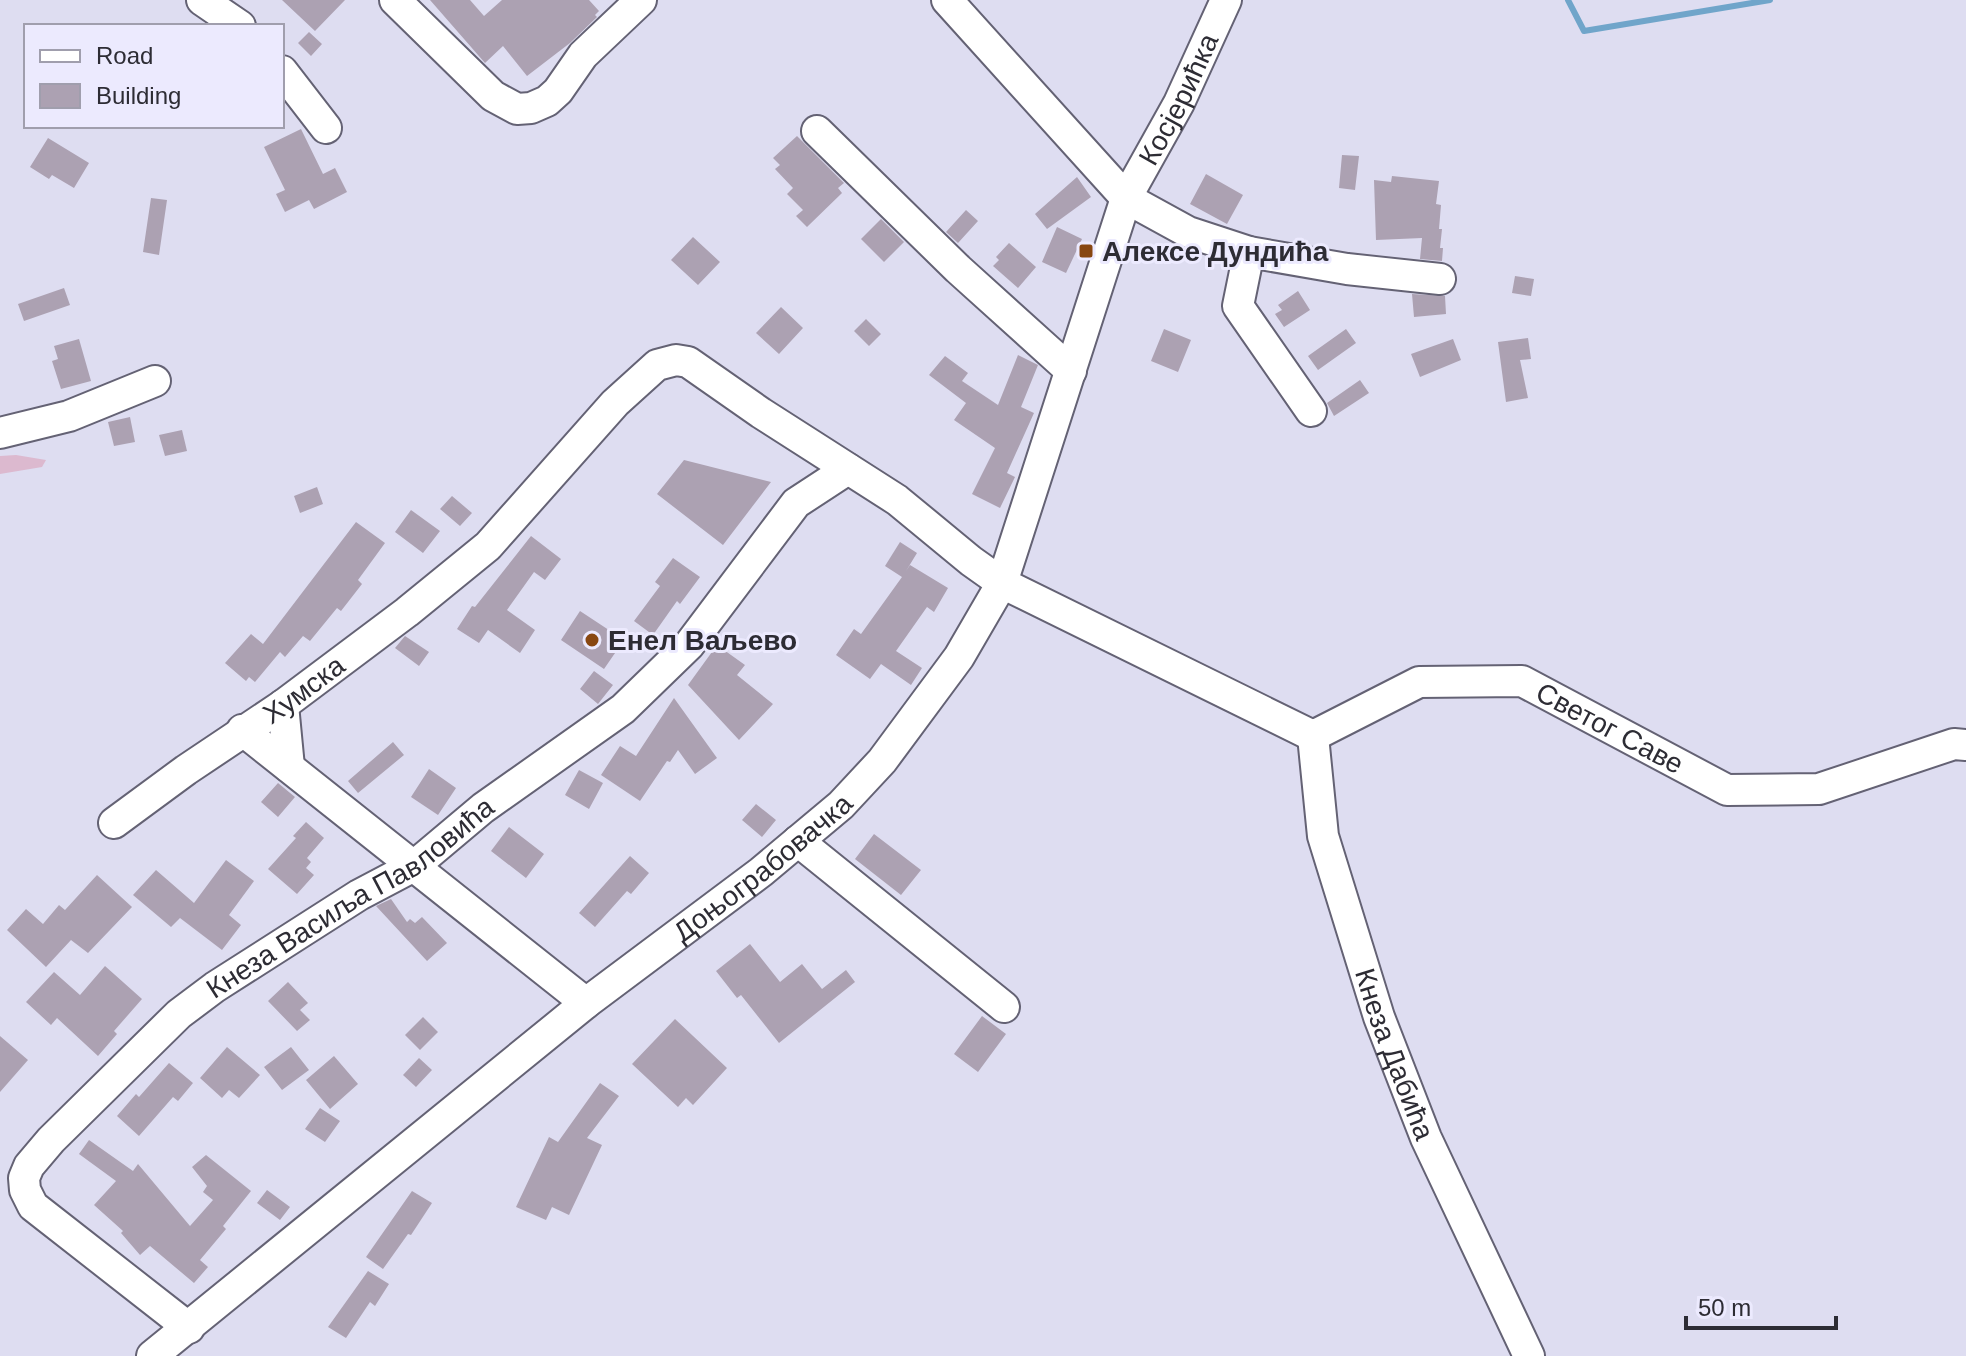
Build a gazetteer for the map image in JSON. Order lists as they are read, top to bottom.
{
  "streets": {
    "street": [
      "Косјерићка",
      "Хумска",
      "Светог Саве",
      "Доњограбовачка",
      "Кнеза Васиља Павловића",
      "Кнеза Дабића"
    ]
  },
  "crossings": [
    ["Косјерићка", "Доњограбовачка"],
    ["Хумска", "Доњограбовачка"],
    ["Хумска", "Кнеза Васиља Павловића"],
    ["Светог Саве", "Кнеза Дабића"],
    ["Доњограбовачка", "Кнеза Васиља Павловића"]
  ],
  "places": {
    "transit": ["Алексе Дундића"],
    "other": ["Енел Ваљево"]
  },
  "legend": ["Road", "Building"],
  "scale_bar": "50 m"
}
